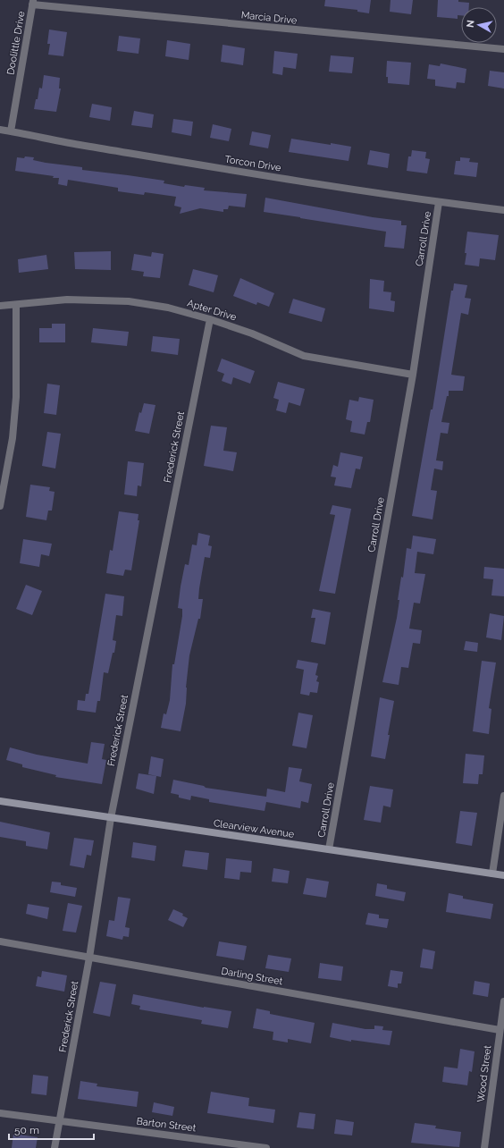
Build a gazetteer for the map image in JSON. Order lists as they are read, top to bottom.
{
  "streets": {
    "street": [
      "Marcia Drive",
      "Doolittle Drive",
      "Torcon Drive",
      "Carroll Drive",
      "Apter Drive",
      "Frederick Street",
      "Clearview Avenue",
      "Darling Street",
      "Wood Street",
      "Barton Street"
    ]
  },
  "crossings": [
    ["Marcia Drive", "Doolittle Drive"],
    ["Doolittle Drive", "Torcon Drive"],
    ["Torcon Drive", "Carroll Drive"],
    ["Carroll Drive", "Apter Drive"],
    ["Carroll Drive", "Clearview Avenue"],
    ["Apter Drive", "Frederick Street"],
    ["Frederick Street", "Clearview Avenue"],
    ["Frederick Street", "Darling Street"],
    ["Frederick Street", "Barton Street"],
    ["Darling Street", "Wood Street"]
  ],
  "scale_bar": "50 m",
  "north": "left"
}
